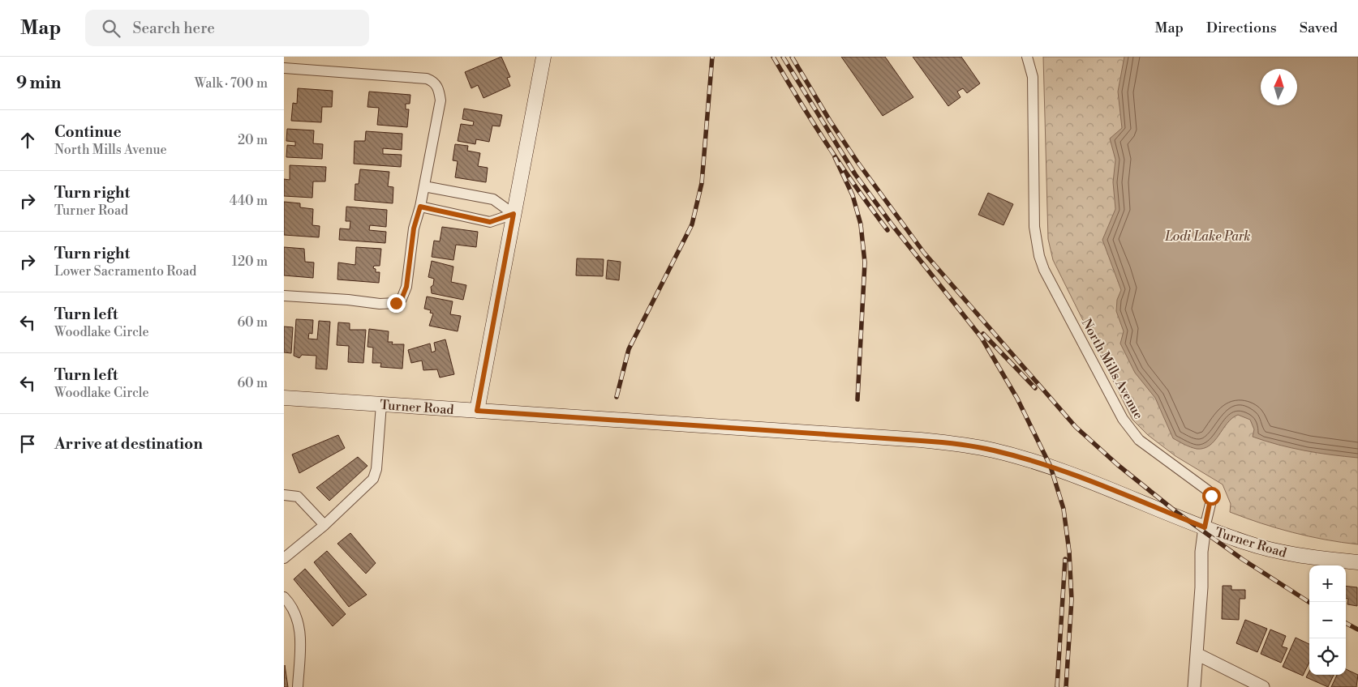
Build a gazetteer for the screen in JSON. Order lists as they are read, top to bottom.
{
  "streets": {
    "main road": ["Turner Road"],
    "street": ["North Mills Avenue"]
  },
  "crossings": [
    ["North Mills Avenue", "Turner Road"]
  ],
  "parks": ["Lodi Lake Park"],
  "north": "top",
  "page": {
    "header": "Map",
    "search": "Search here",
    "nav": ["Map", "Directions", "Saved"],
    "heading": ["9 min", "Walk · 700 m"],
    "list": [
      ["Continue", "North Mills Avenue", "20 m"],
      ["Turn right", "Turner Road", "440 m"],
      ["Turn right", "Lower Sacramento Road", "120 m"],
      ["Turn left", "Woodlake Circle", "60 m"],
      ["Turn left", "Woodlake Circle", "60 m"],
      "Arrive at destination"
    ],
    "map_buttons": ["+", "−"]
  }
}
